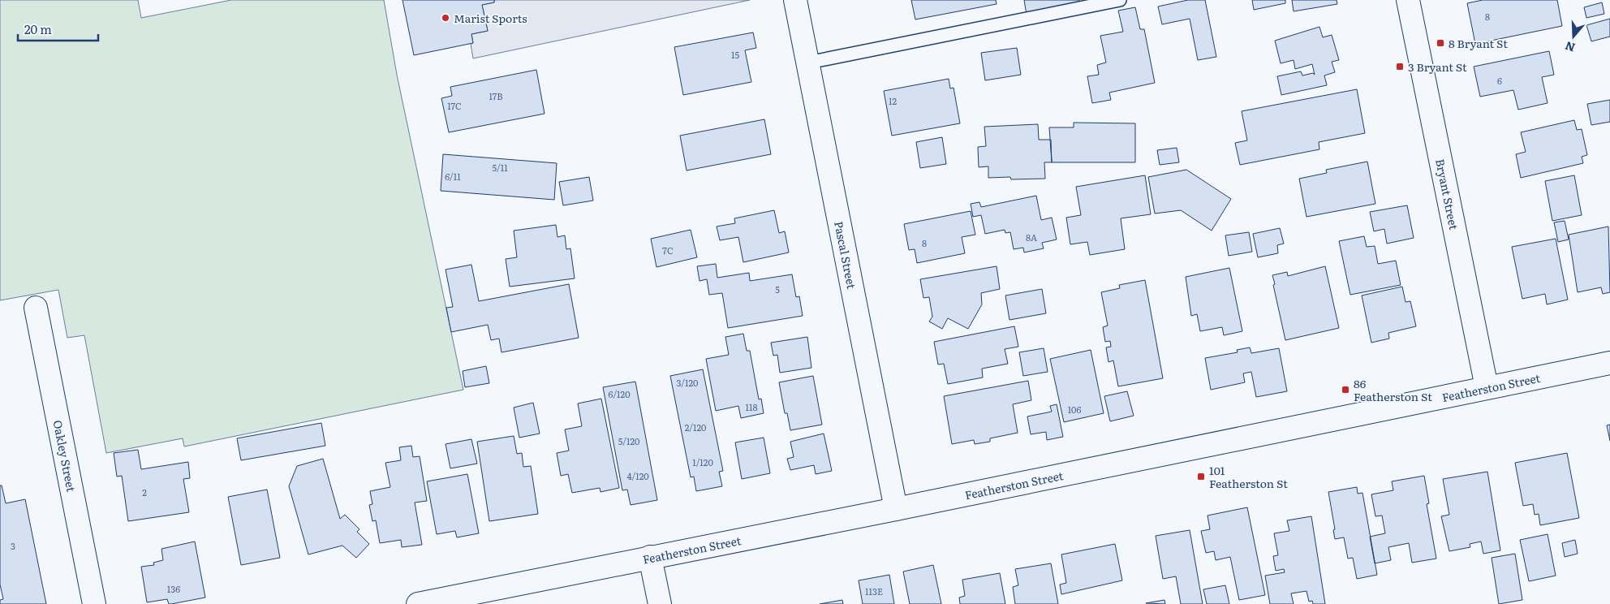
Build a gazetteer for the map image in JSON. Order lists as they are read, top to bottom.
{
  "streets": {
    "street": [
      "Bryant Street",
      "Pascal Street",
      "Featherston Street",
      "Oakley Street"
    ]
  },
  "crossings": [
    ["Bryant Street", "Featherston Street"],
    ["Pascal Street", "Featherston Street"]
  ],
  "places": {
    "other": ["Marist Sports"],
    "transit": [
      "8 Bryant St",
      "3 Bryant St",
      "86 Featherston St",
      "101 Featherston St"
    ]
  },
  "house_numbers": [
    "8",
    "15",
    "6",
    "17B",
    "12",
    "17C",
    "5/11",
    "6/11",
    "8A",
    "8",
    "7C",
    "5",
    "3/120",
    "6/120",
    "118",
    "106",
    "2/120",
    "5/120",
    "1/120",
    "4/120",
    "2",
    "3",
    "136",
    "113E"
  ],
  "scale_bar": "20 m",
  "north": "bottom"
}
